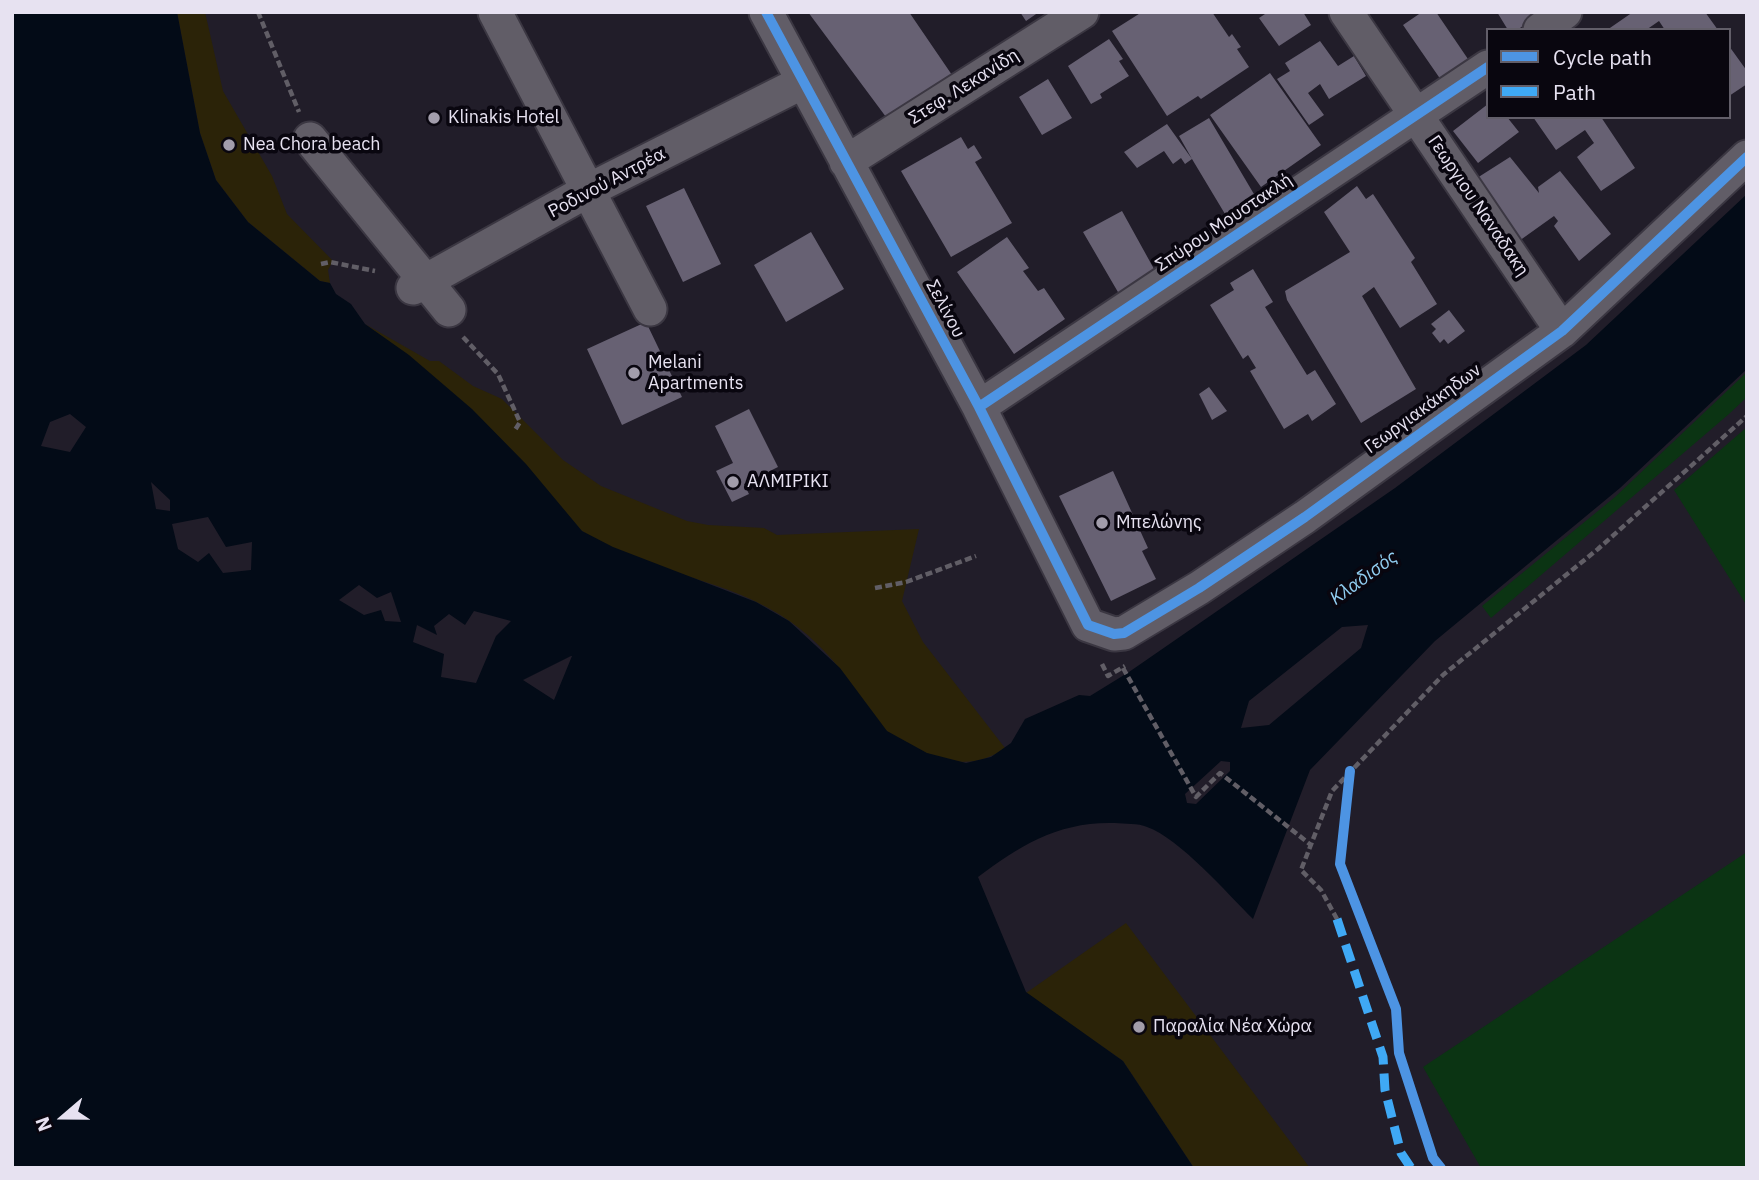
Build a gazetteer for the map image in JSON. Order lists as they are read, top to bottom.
{
  "streets": {
    "street": [
      "Στεφ. Λεκανίδη",
      "Ροδινού Αντρέα",
      "Γεωργιου Ναναδακη",
      "Σπύρου Μουστακλή",
      "Σελίνου",
      "Γεωργιακάκηδων"
    ]
  },
  "crossings": [
    ["Στεφ. Λεκανίδη", "Σελίνου"],
    ["Ροδινού Αντρέα", "Σελίνου"],
    ["Γεωργιου Ναναδακη", "Σπύρου Μουστακλή"],
    ["Γεωργιου Ναναδακη", "Γεωργιακάκηδων"],
    ["Σπύρου Μουστακλή", "Σελίνου"],
    ["Σελίνου", "Γεωργιακάκηδων"]
  ],
  "water": ["Κλαδισός"],
  "places": [
    "Klinakis Hotel",
    "Nea Chora beach",
    "Melani Apartments",
    "ΑΛΜΙΡΙΚΙ",
    "Μπελώνης",
    "Παραλία Νέα Χώρα"
  ],
  "legend": ["Cycle path", "Path"],
  "north": "left"
}
